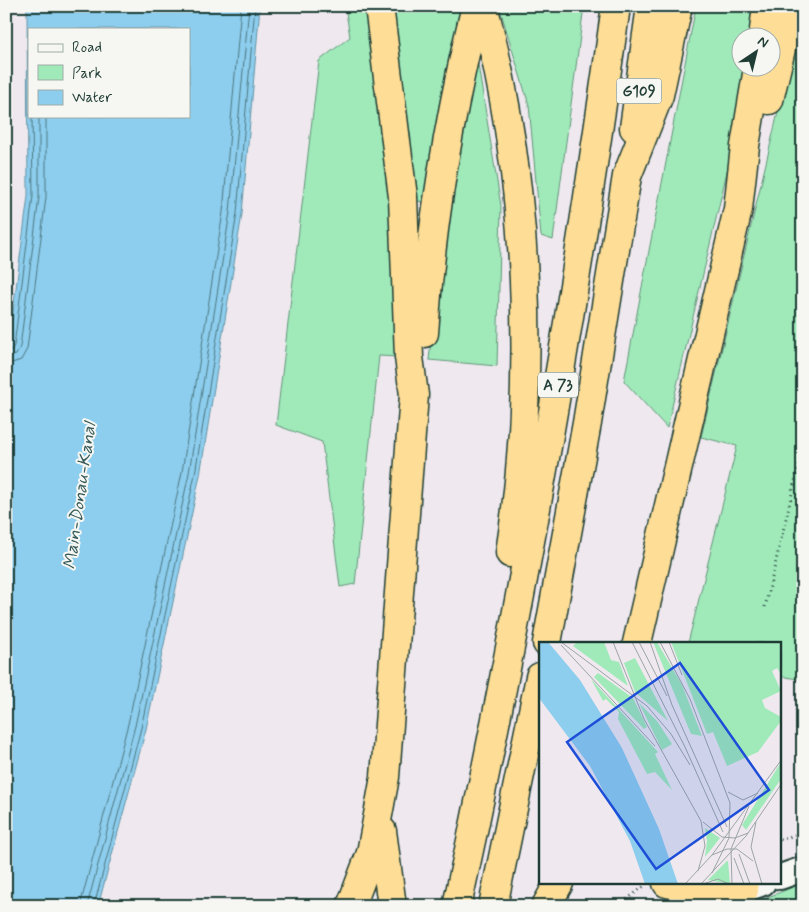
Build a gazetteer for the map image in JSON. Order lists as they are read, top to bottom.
{
  "streets": {
    "highway": ["G109", "A 73"]
  },
  "crossings": [
    ["G109", "A 73"]
  ],
  "water": ["Main-Donau-Kanal"],
  "legend": ["Road", "Park", "Water"],
  "north": "top right"
}
